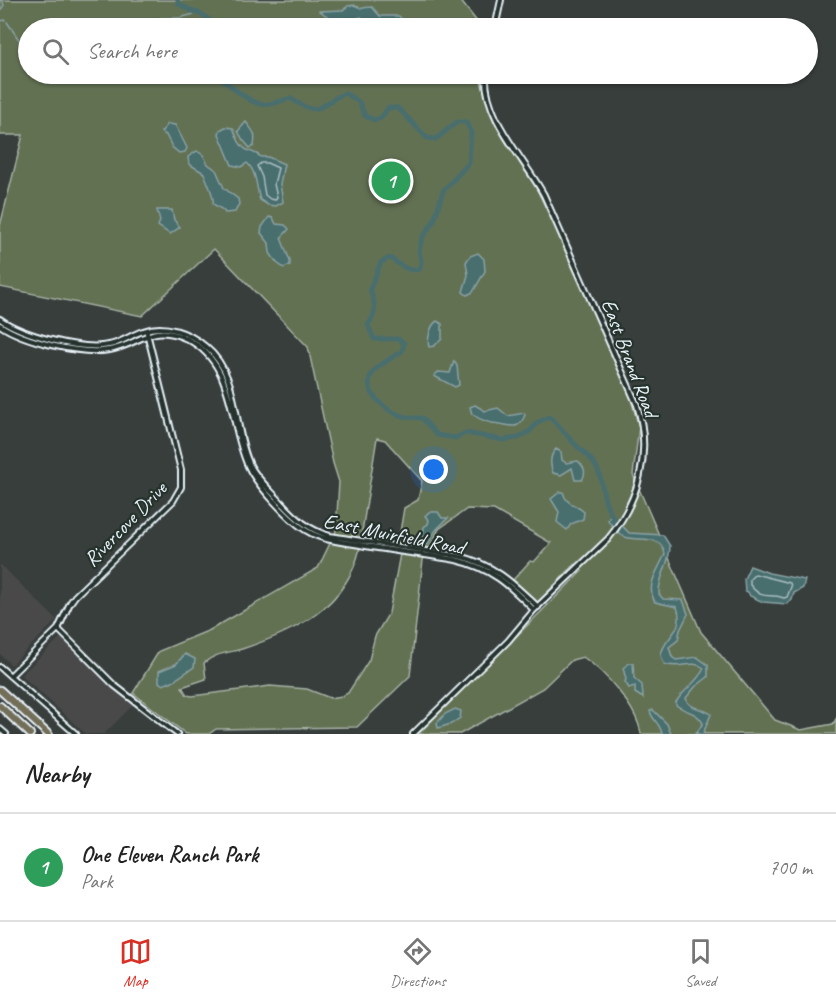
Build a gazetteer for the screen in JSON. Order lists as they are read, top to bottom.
{
  "streets": {
    "street": ["East Brand Road", "Rivercove Drive", "East Muirfield Road"]
  },
  "crossings": [
    ["East Brand Road", "East Muirfield Road"],
    ["Rivercove Drive", "East Muirfield Road"]
  ],
  "page": {
    "search": "Search here",
    "pins": "1",
    "heading": "Nearby",
    "list": [
      {
        "mark": "1",
        "name": "One Eleven Ranch Park",
        "note": "Park",
        "value": "700 m"
      }
    ],
    "nav": ["Map", "Directions", "Saved"]
  }
}
